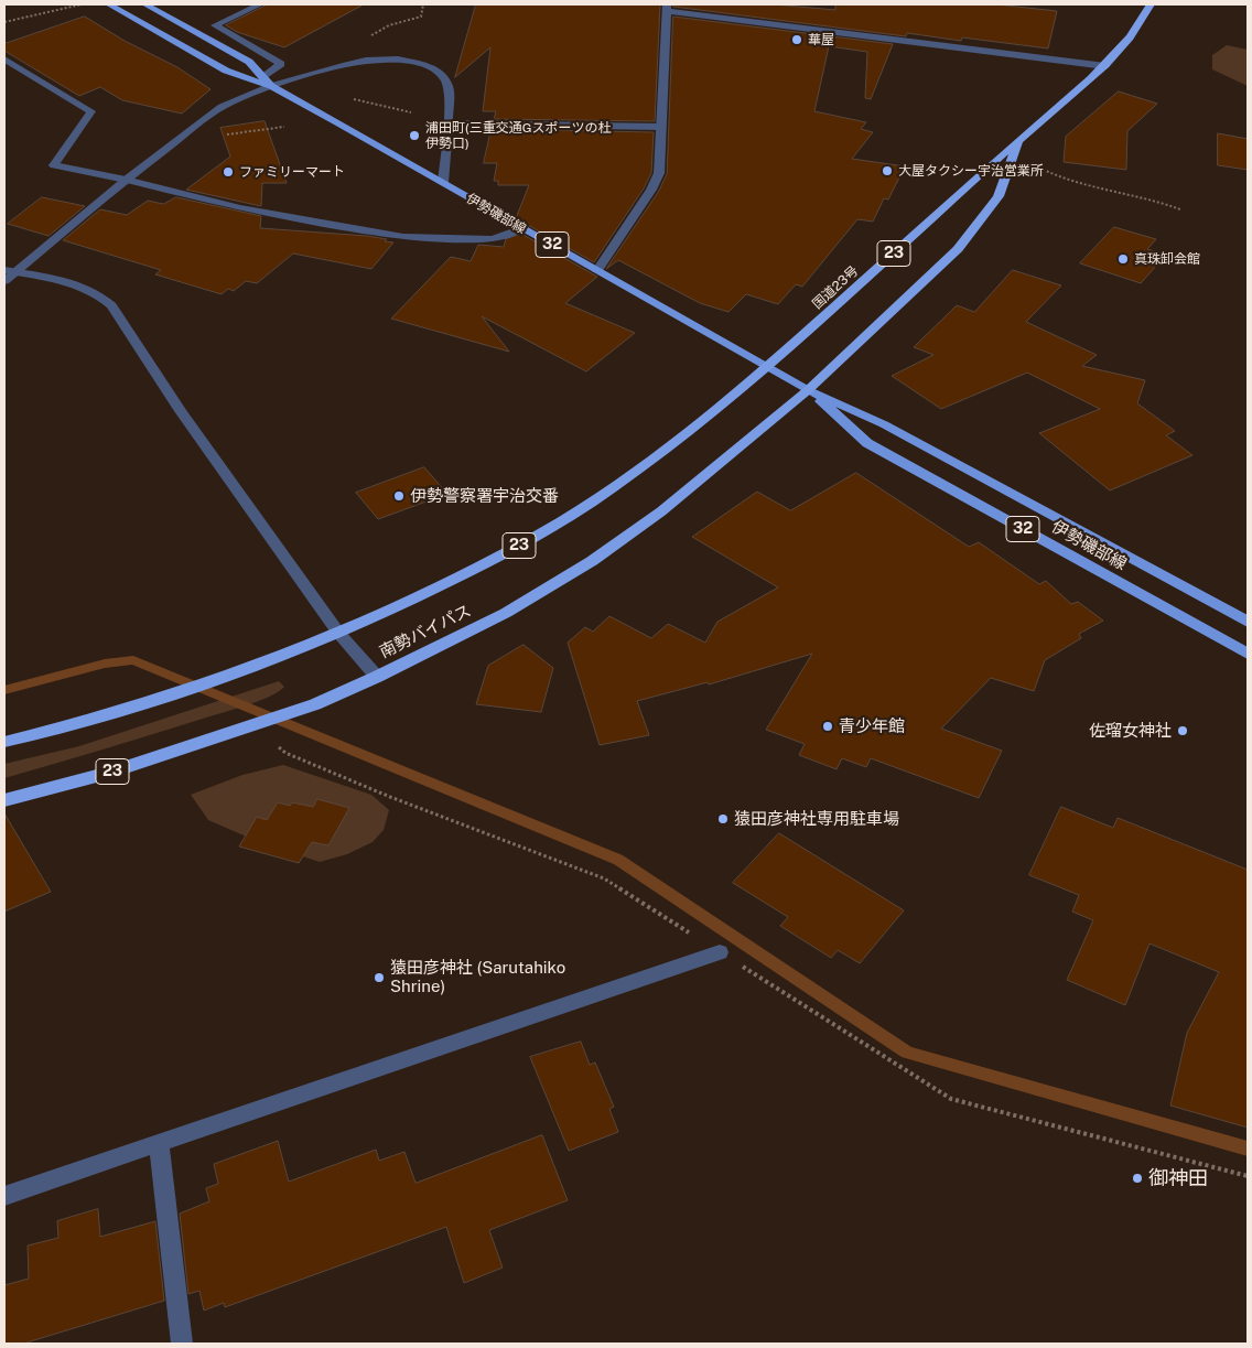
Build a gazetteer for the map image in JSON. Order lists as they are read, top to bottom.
{
  "streets": {
    "highway": ["23", "国道23号", "南勢バイパス"],
    "main road": ["伊勢磯部線", "32"]
  },
  "crossings": [
    ["伊勢磯部線", "国道23号"],
    ["伊勢磯部線", "南勢バイパス"],
    ["国道23号", "南勢バイパス"]
  ],
  "places": [
    "華屋",
    "浦田町(三重交通Gスポーツの杜 伊勢口)",
    "大屋タクシー宇治営業所",
    "ファミリーマート",
    "真珠卸会館",
    "伊勢警察署宇治交番",
    "青少年館",
    "佐瑠女神社",
    "猿田彦神社専用駐車場",
    "猿田彦神社 (Sarutahiko Shrine)",
    "御神田"
  ]
}
